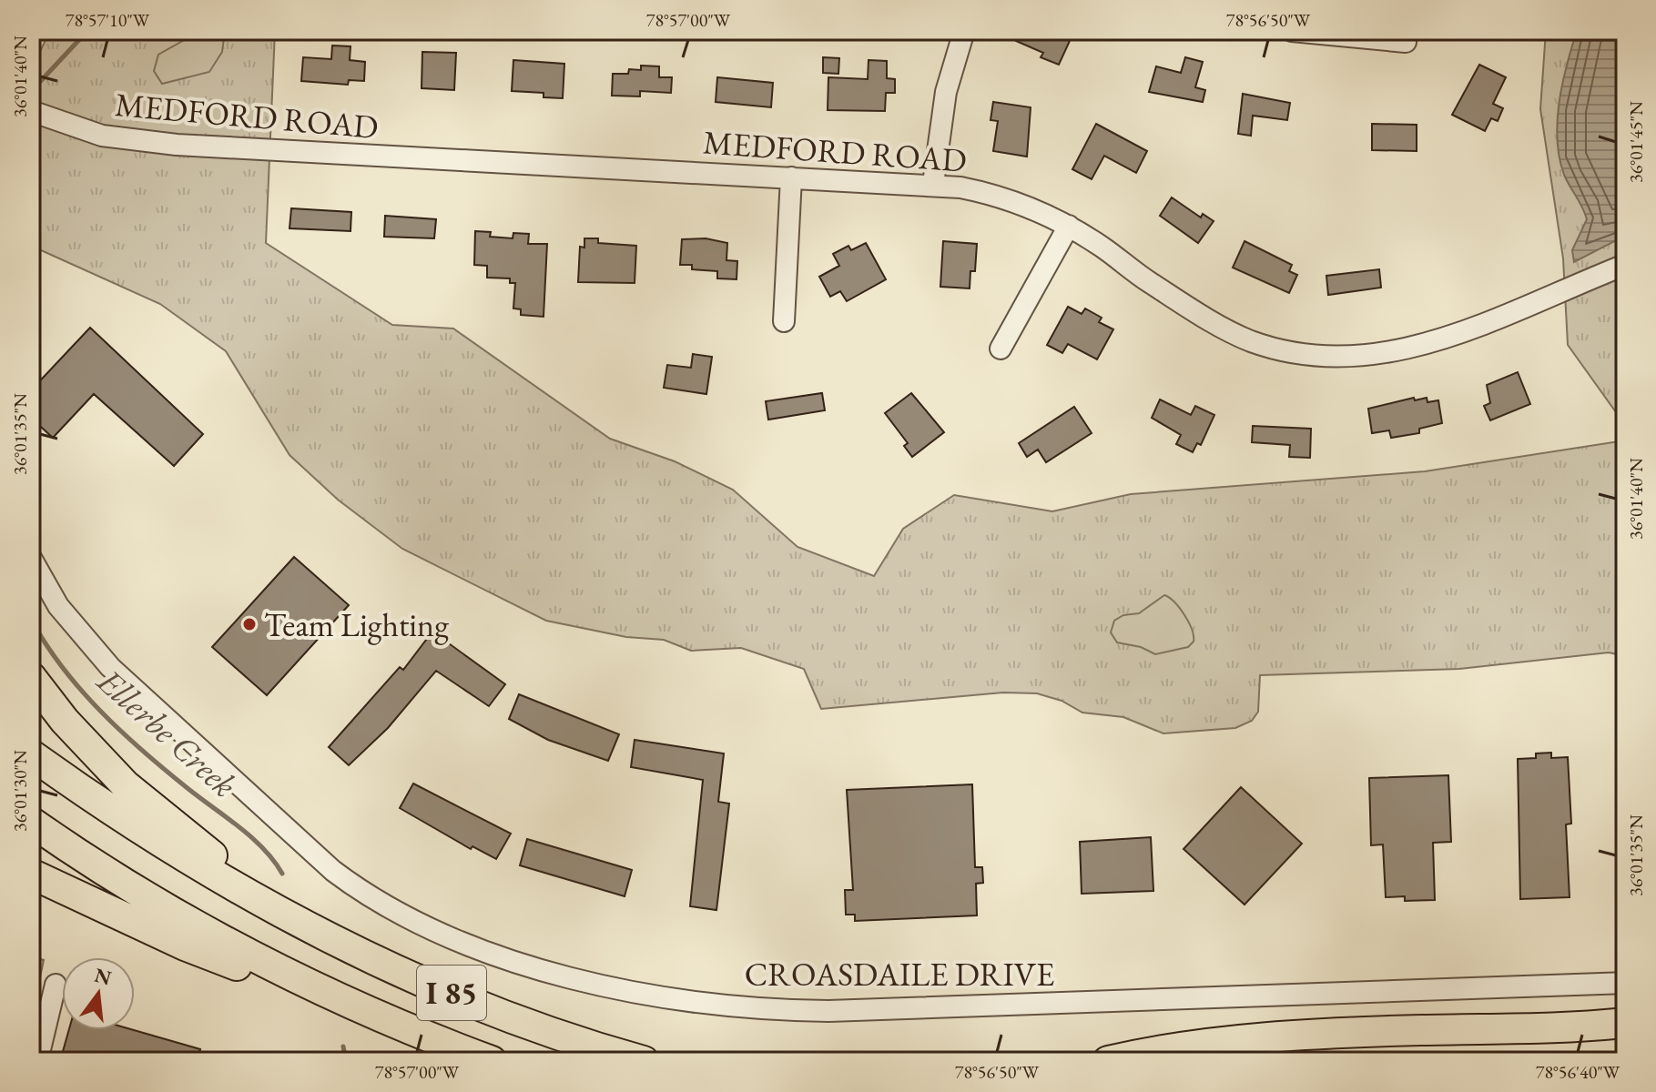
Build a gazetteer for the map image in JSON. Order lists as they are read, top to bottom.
{
  "streets": {
    "highway": ["I 85"],
    "street": ["MEDFORD ROAD", "CROASDAILE DRIVE"]
  },
  "water": ["Ellerbe Creek"],
  "places": ["Team Lighting"],
  "north": "top",
  "coordinates": [
    "78°57'10\"W",
    "78°57'00\"W",
    "78°56'50\"W",
    "36°01'40\"N",
    "36°01'45\"N",
    "36°01'35\"N",
    "36°01'30\"N",
    "78°56'40\"W"
  ]
}
